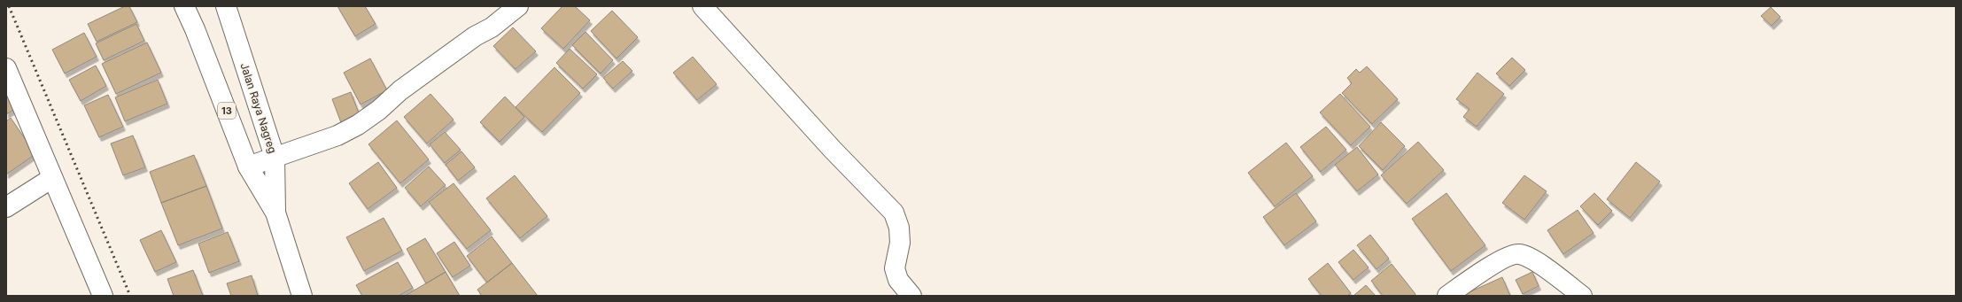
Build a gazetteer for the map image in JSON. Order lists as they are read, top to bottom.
{
  "streets": {
    "main road": ["Jalan Raya Nagreg", "13"]
  }
}
